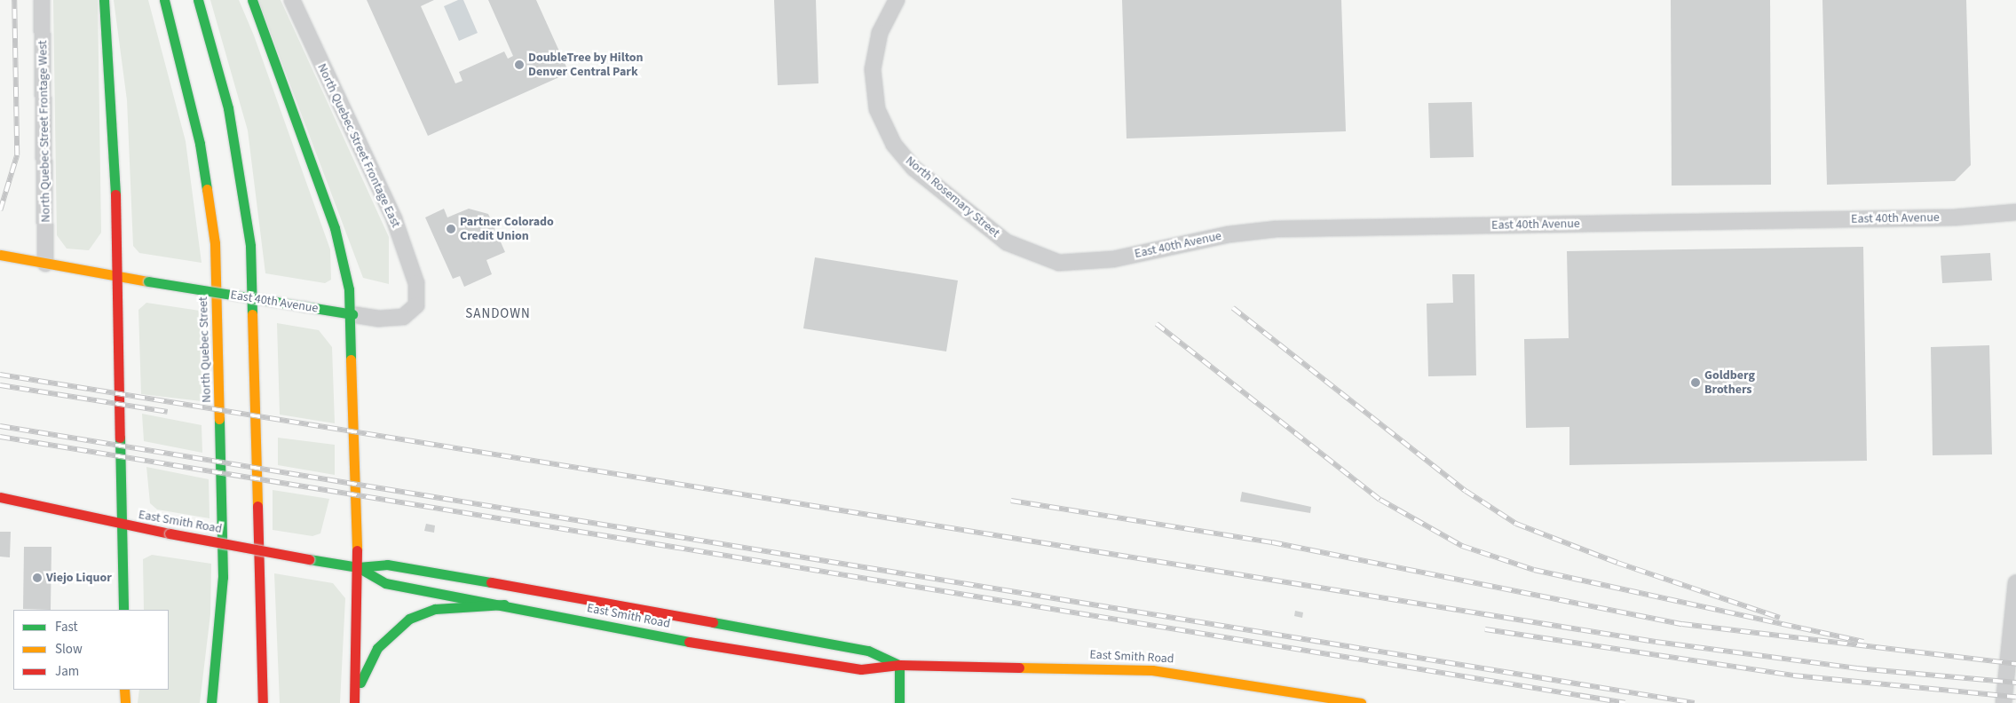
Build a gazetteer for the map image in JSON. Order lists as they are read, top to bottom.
{
  "streets": {
    "main road": ["East 40th Avenue", "North Quebec Street", "East Smith Road"],
    "street": ["North Quebec Street Frontage West", "North Quebec Street Frontage East", "North Rosemary Street"]
  },
  "crossings": [
    ["North Quebec Street Frontage West", "East 40th Avenue"],
    ["North Quebec Street Frontage East", "East 40th Avenue"],
    ["North Rosemary Street", "East 40th Avenue"]
  ],
  "districts": ["SANDOWN"],
  "places": [
    "DoubleTree by Hilton Denver Central Park",
    "Partner Colorado Credit Union",
    "Goldberg Brothers",
    "Viejo Liquor"
  ],
  "legend": ["Fast", "Slow", "Jam"]
}
